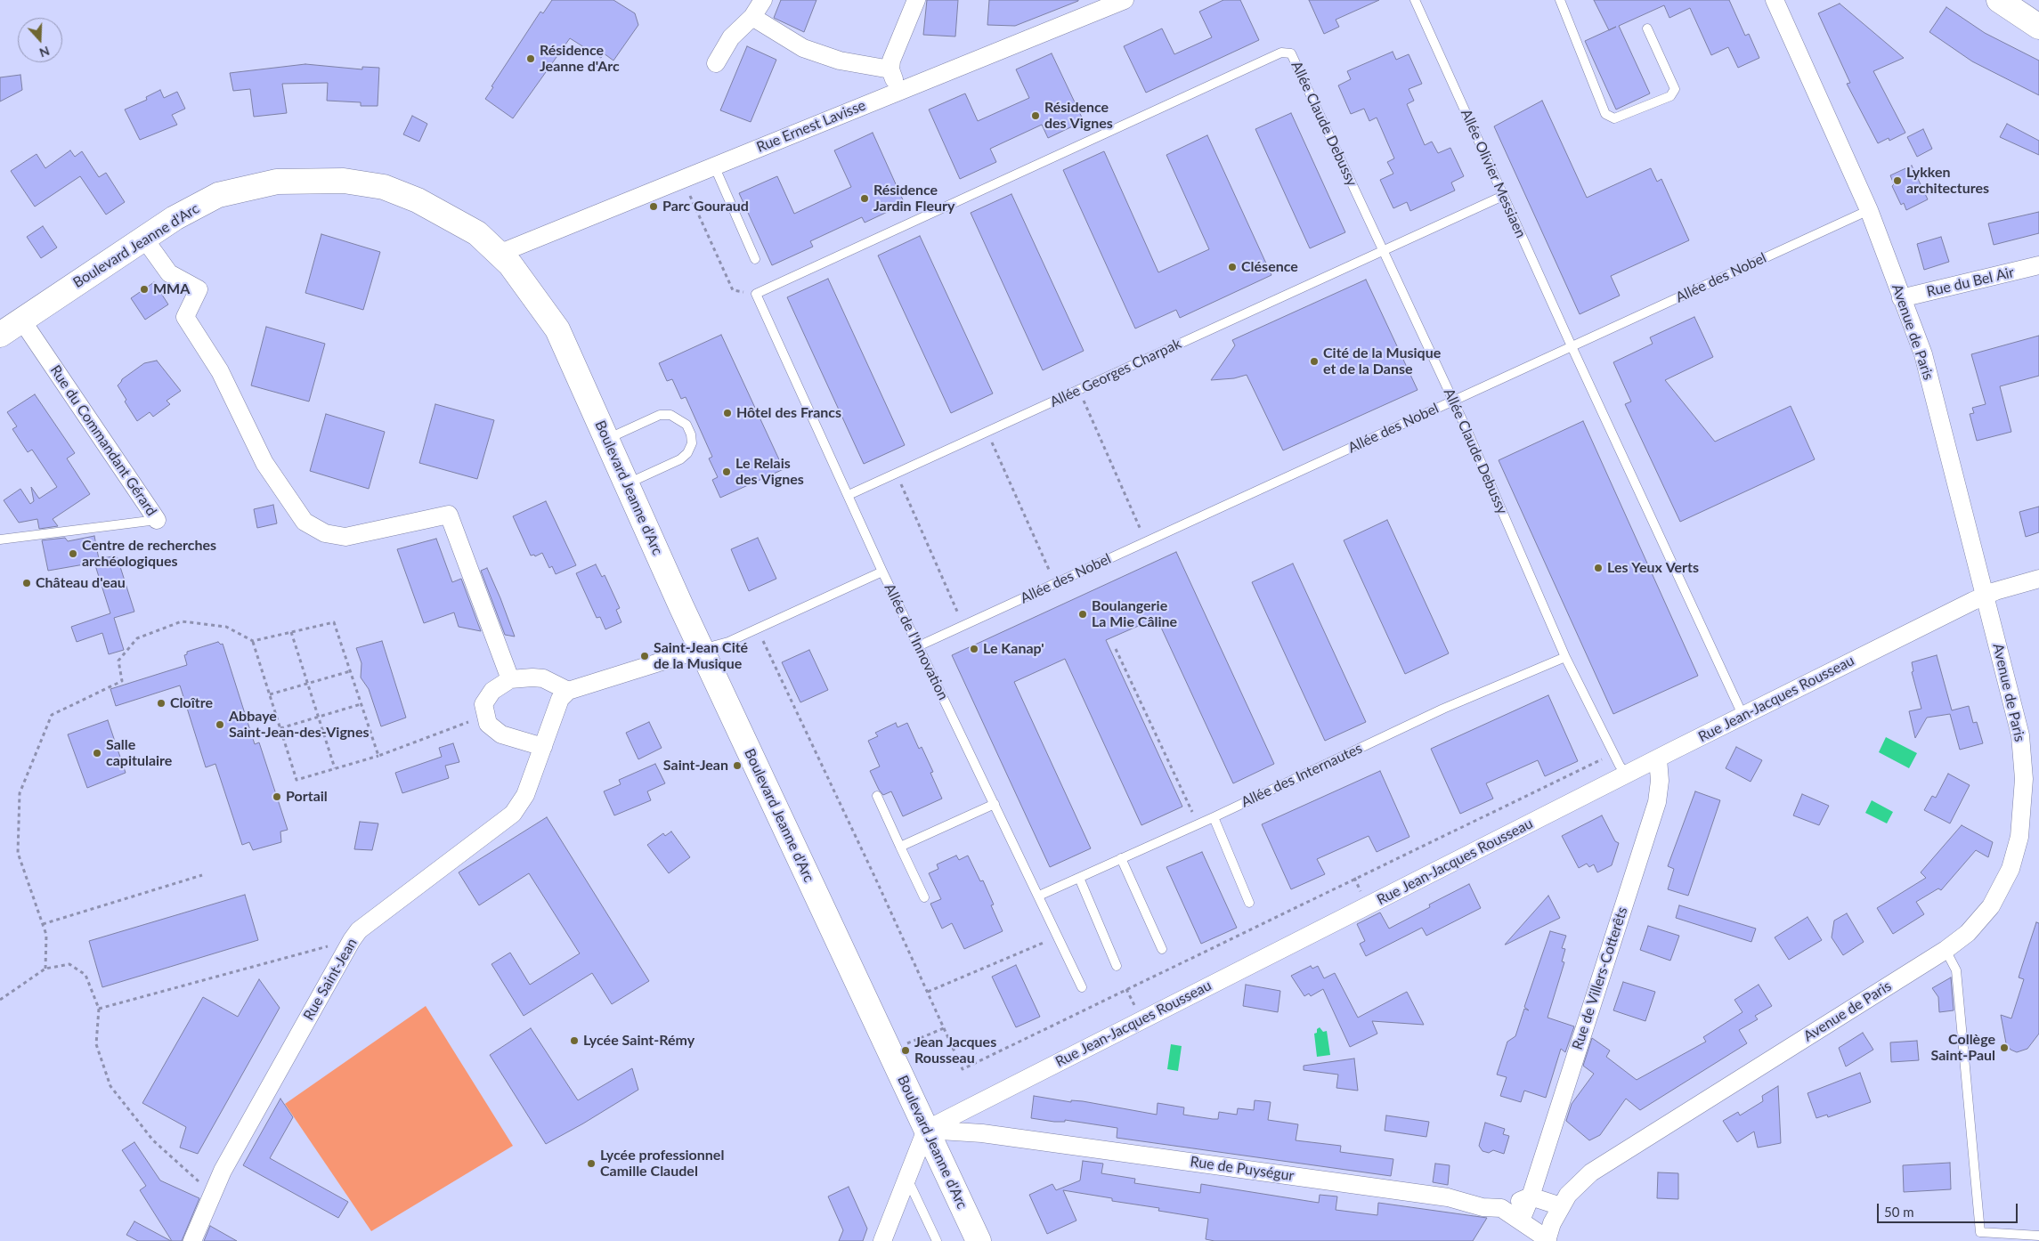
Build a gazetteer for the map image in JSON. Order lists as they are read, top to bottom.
{
  "streets": {
    "street": [
      "Rue Ernest Lavisse",
      "Boulevard Jeanne d'Arc",
      "Rue du Bel Air",
      "Avenue de Paris",
      "Rue du Commandant Gérard",
      "Rue Jean-Jacques Rousseau",
      "Rue de Villers-Cotterêts",
      "Rue Saint-Jean",
      "Rue de Puységur"
    ],
    "lane": [
      "Allée Claude Debussy",
      "Allée Olivier Messiaen",
      "Allée des Nobel",
      "Allée Georges Charpak",
      "Allée de l'Innovation",
      "Allée des Internautes"
    ]
  },
  "crossings": [
    ["Allée Claude Debussy", "Allée des Nobel"],
    ["Allée Claude Debussy", "Allée Georges Charpak"],
    ["Allée Claude Debussy", "Allée de l'Innovation"],
    ["Allée Claude Debussy", "Rue Jean-Jacques Rousseau"],
    ["Allée Claude Debussy", "Allée des Internautes"],
    ["Rue Ernest Lavisse", "Boulevard Jeanne d'Arc"],
    ["Allée Olivier Messiaen", "Allée des Nobel"],
    ["Allée Olivier Messiaen", "Allée Georges Charpak"],
    ["Allée Olivier Messiaen", "Rue Jean-Jacques Rousseau"],
    ["Boulevard Jeanne d'Arc", "Rue du Commandant Gérard"],
    ["Boulevard Jeanne d'Arc", "Rue Jean-Jacques Rousseau"],
    ["Boulevard Jeanne d'Arc", "Rue de Puységur"],
    ["Allée des Nobel", "Avenue de Paris"],
    ["Allée des Nobel", "Allée de l'Innovation"],
    ["Rue du Bel Air", "Avenue de Paris"],
    ["Avenue de Paris", "Rue Jean-Jacques Rousseau"],
    ["Avenue de Paris", "Rue de Puységur"],
    ["Allée Georges Charpak", "Allée de l'Innovation"],
    ["Allée de l'Innovation", "Allée des Internautes"],
    ["Rue Jean-Jacques Rousseau", "Rue de Villers-Cotterêts"],
    ["Rue Jean-Jacques Rousseau", "Rue de Puységur"],
    ["Rue de Villers-Cotterêts", "Rue de Puységur"]
  ],
  "places": [
    "Résidence Jeanne d'Arc",
    "Résidence des Vignes",
    "Lykken architectures",
    "Résidence Jardin Fleury",
    "Parc Gouraud",
    "Clésence",
    "MMA",
    "Cité de la Musique et de la Danse",
    "Hôtel des Francs",
    "Le Relais des Vignes",
    "Centre de recherches archéologiques",
    "Les Yeux Verts",
    "Château d'eau",
    "Boulangerie La Mie Câline",
    "Le Kanap'",
    "Saint-Jean Cité de la Musique",
    "Cloître",
    "Abbaye Saint-Jean-des-Vignes",
    "Salle capitulaire",
    "Saint-Jean",
    "Portail",
    "Lycée Saint-Rémy",
    "Collège Saint-Paul",
    "Jean Jacques Rousseau",
    "Lycée professionnel Camille Claudel"
  ],
  "scale_bar": "50 m",
  "north": "bottom"
}
